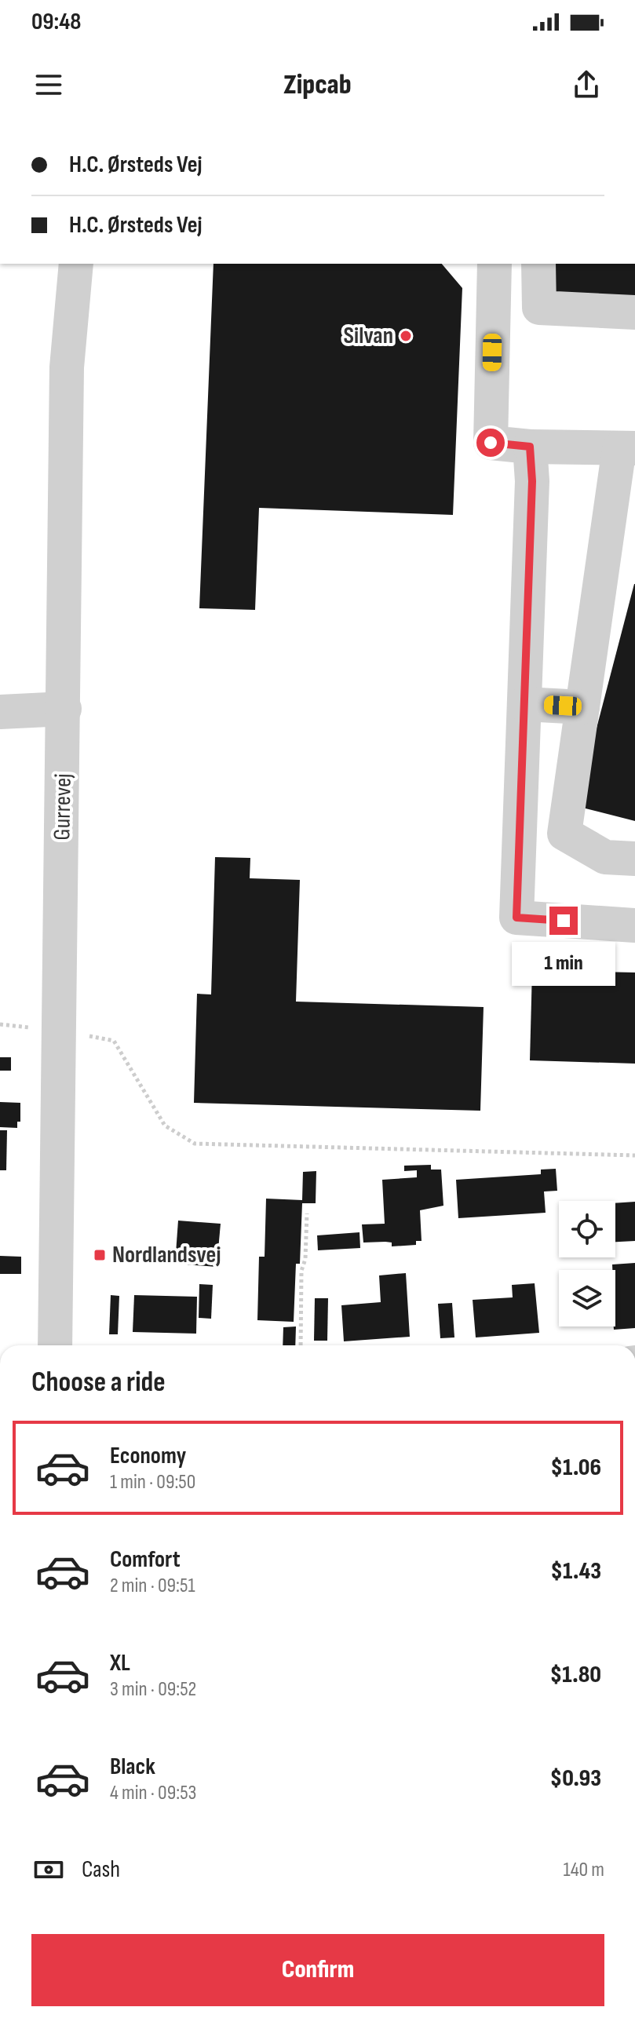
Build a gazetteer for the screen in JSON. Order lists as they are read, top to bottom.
{
  "streets": {
    "street": ["Gurrevej"]
  },
  "places": {
    "other": ["Silvan"],
    "transit": ["Nordlandsvej"]
  },
  "page": {
    "status": "09:48",
    "header": "Zipcab",
    "banner": ["H.C. Ørsteds Vej", "H.C. Ørsteds Vej"],
    "bubble": "1 min",
    "heading": "Choose a ride",
    "list": [
      {
        "name": "Economy",
        "note": "1 min · 09:50",
        "value": "$1.06"
      },
      {
        "name": "Comfort",
        "note": "2 min · 09:51",
        "value": "$1.43"
      },
      {
        "name": "XL",
        "note": "3 min · 09:52",
        "value": "$1.80"
      },
      {
        "name": "Black",
        "note": "4 min · 09:53",
        "value": "$0.93"
      }
    ],
    "pay": ["Cash", "140 m"],
    "buttons": "Confirm"
  }
}
